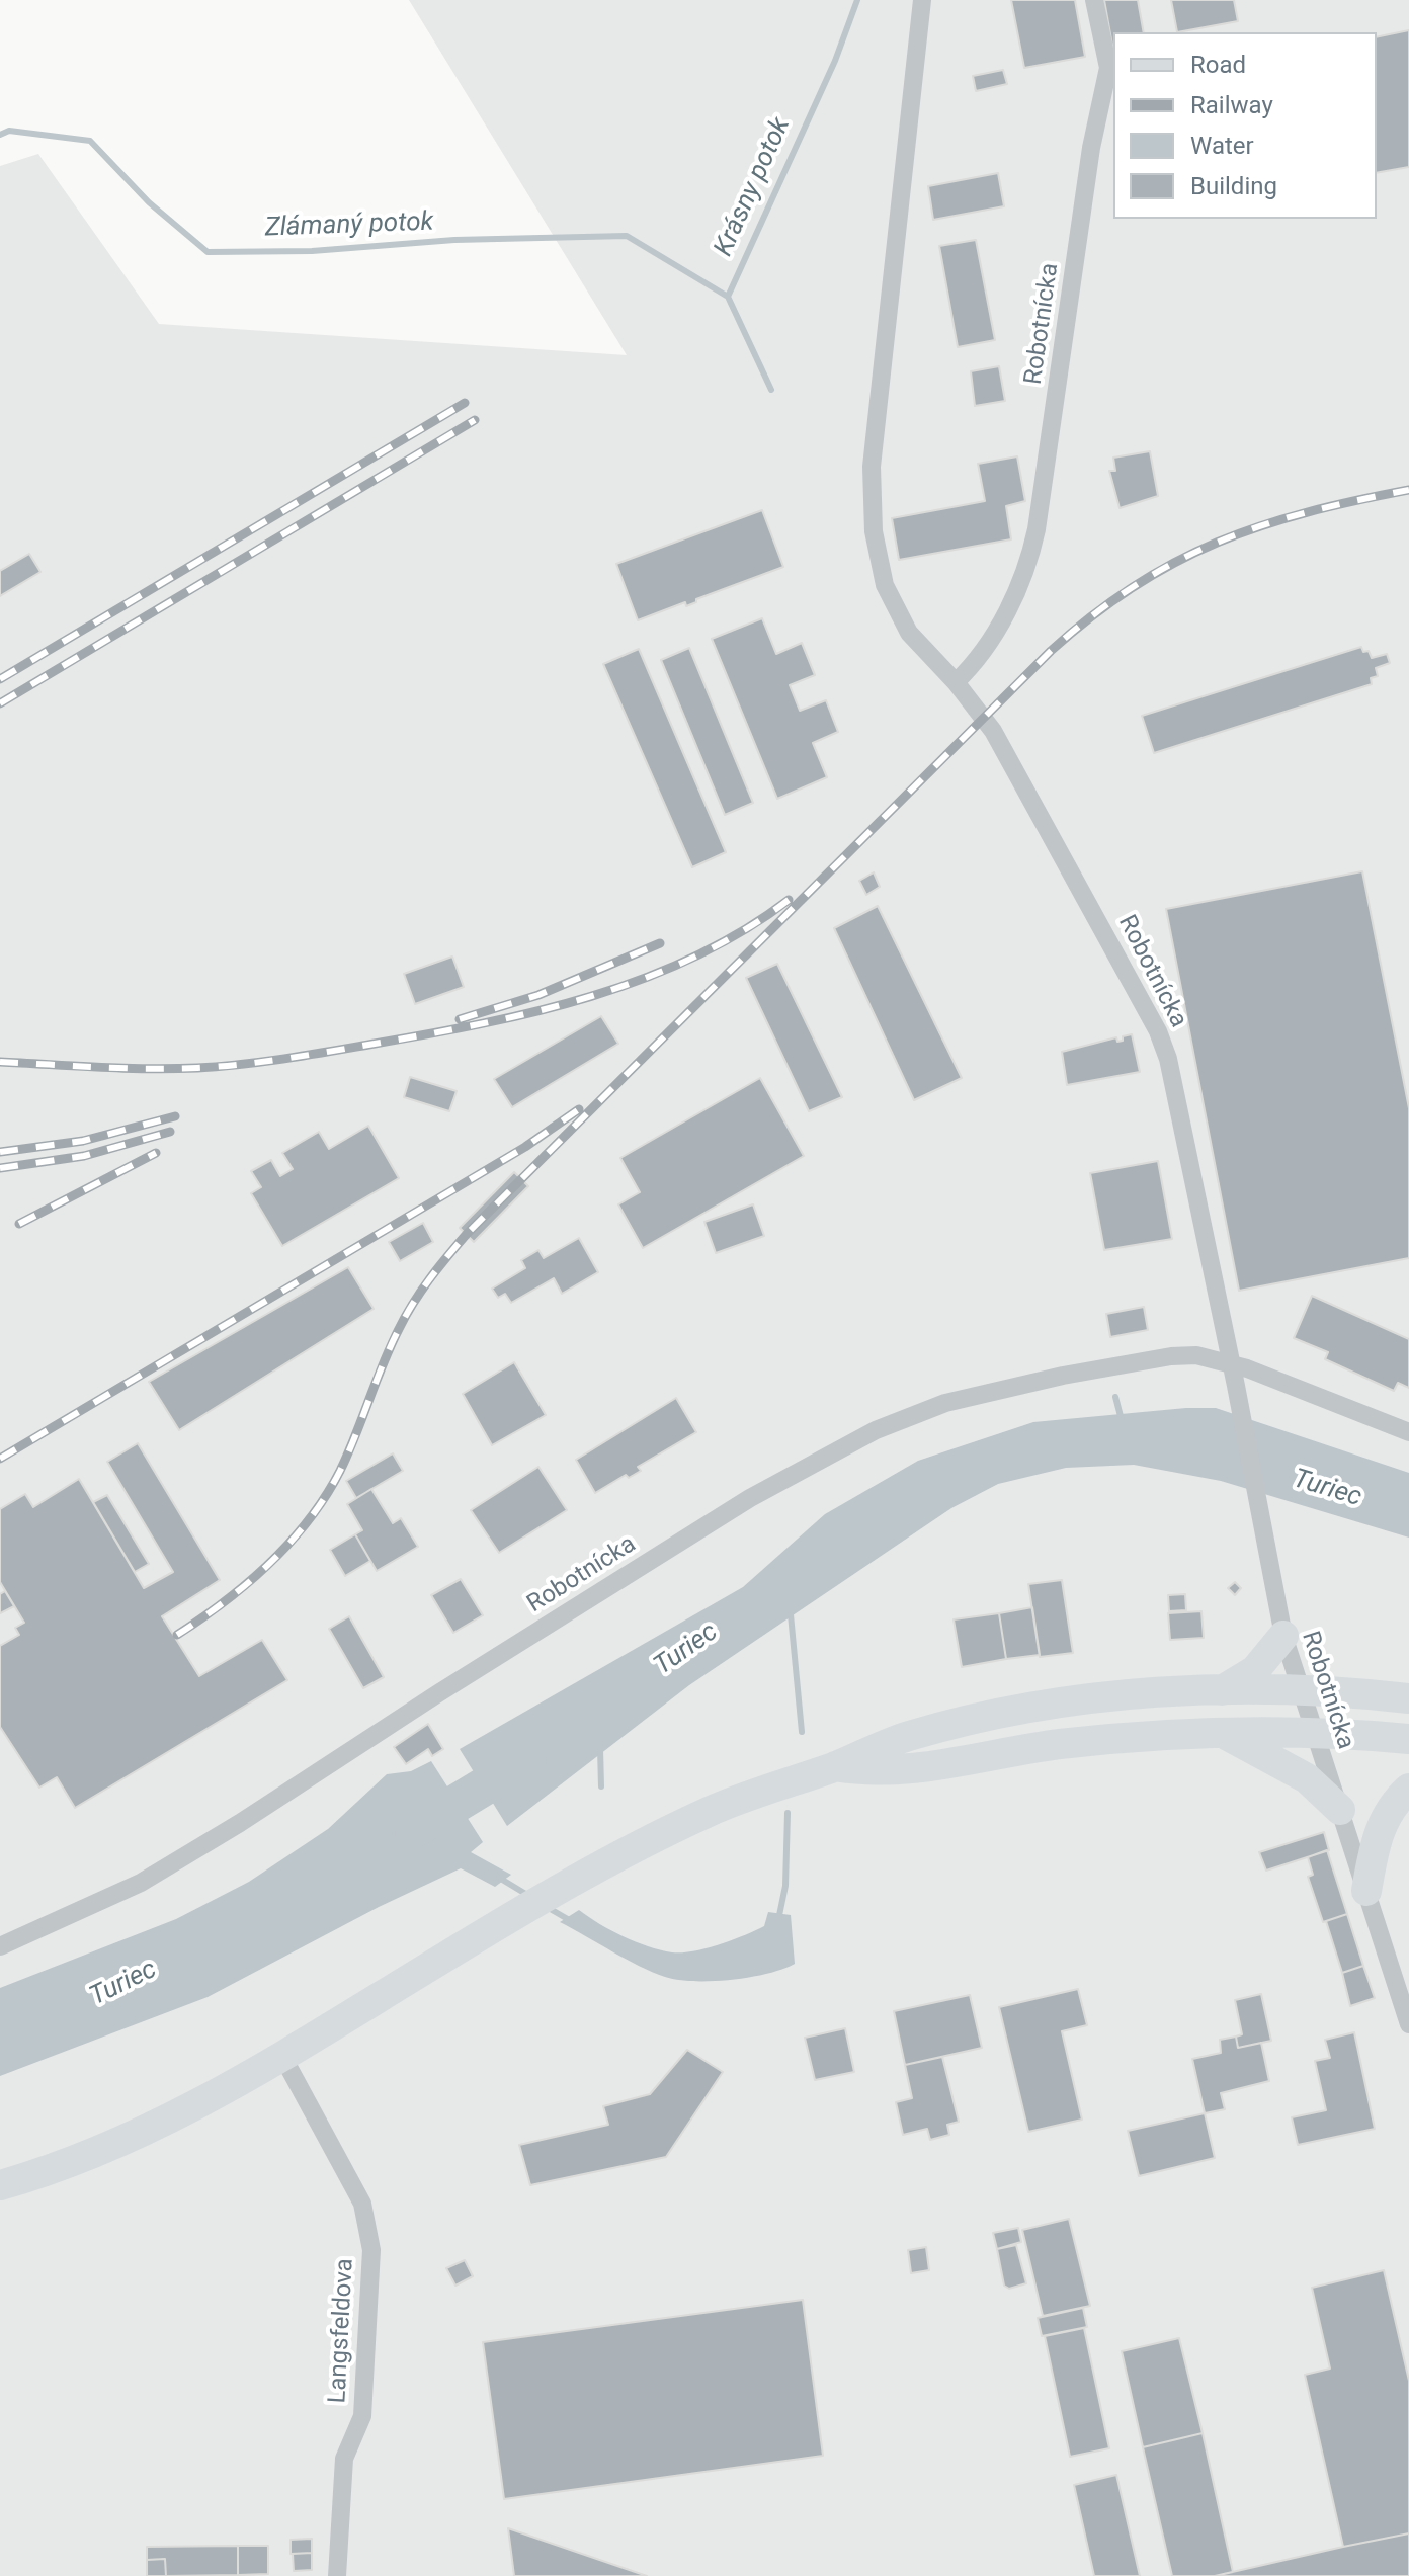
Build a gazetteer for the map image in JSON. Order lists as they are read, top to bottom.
{
  "streets": {
    "street": ["Robotnícka", "Langsfeldova"]
  },
  "water": ["Krásny potok", "Zlámaný potok", "Turiec"],
  "legend": [
    "Road",
    "Railway",
    "Water",
    "Building"
  ]
}
